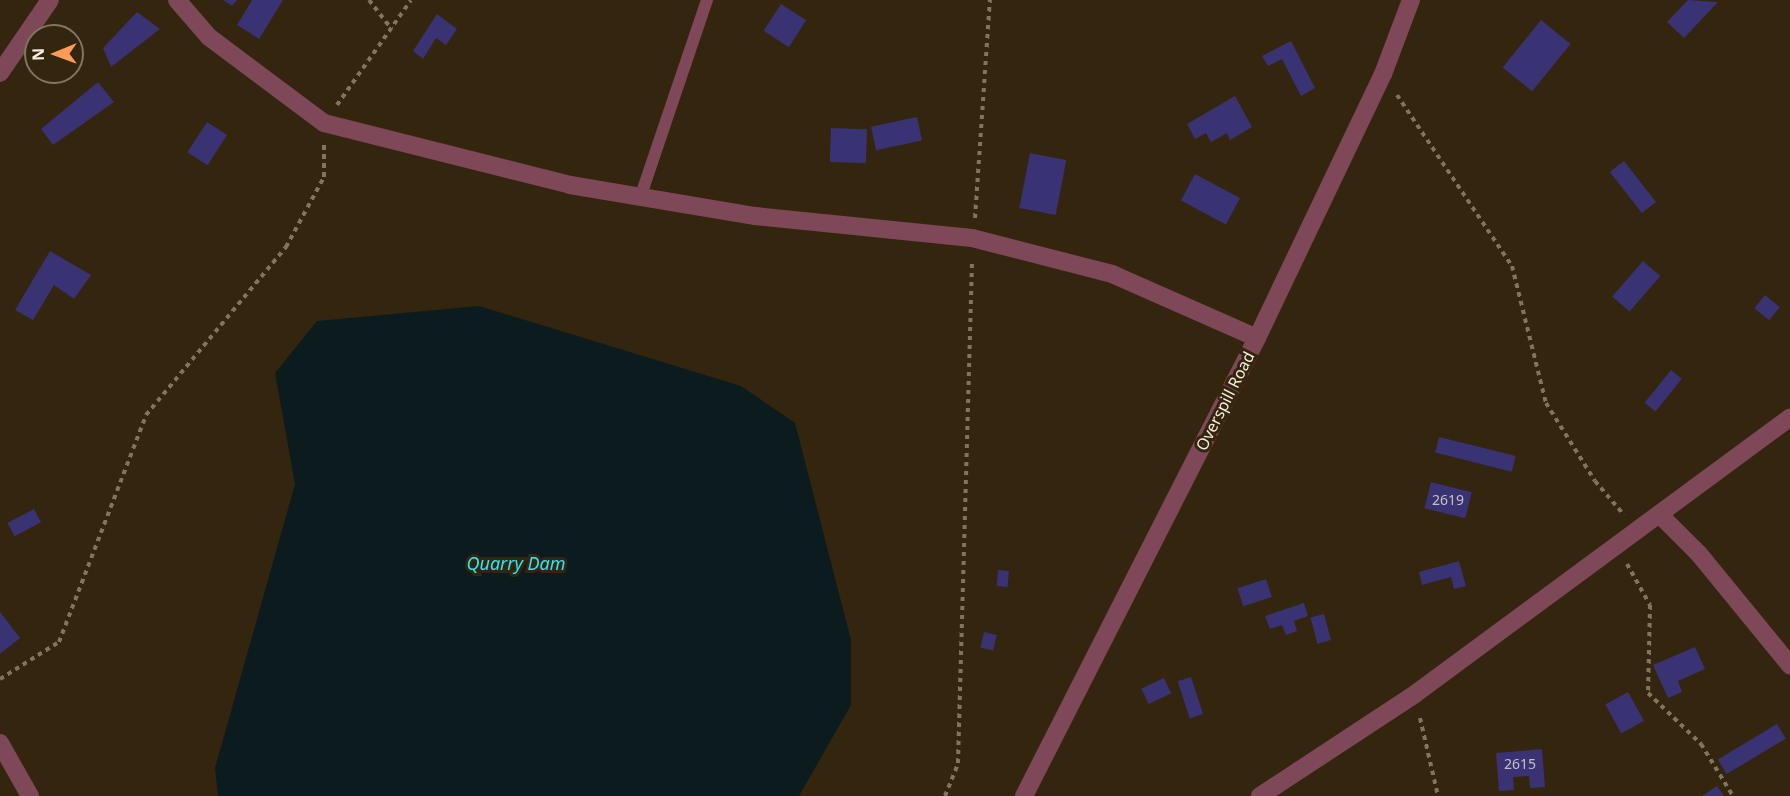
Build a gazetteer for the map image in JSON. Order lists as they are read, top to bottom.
{
  "streets": {
    "street": ["Overspill Road"]
  },
  "water": ["Quarry Dam"],
  "house_numbers": ["2619", "2615"],
  "north": "left"
}
